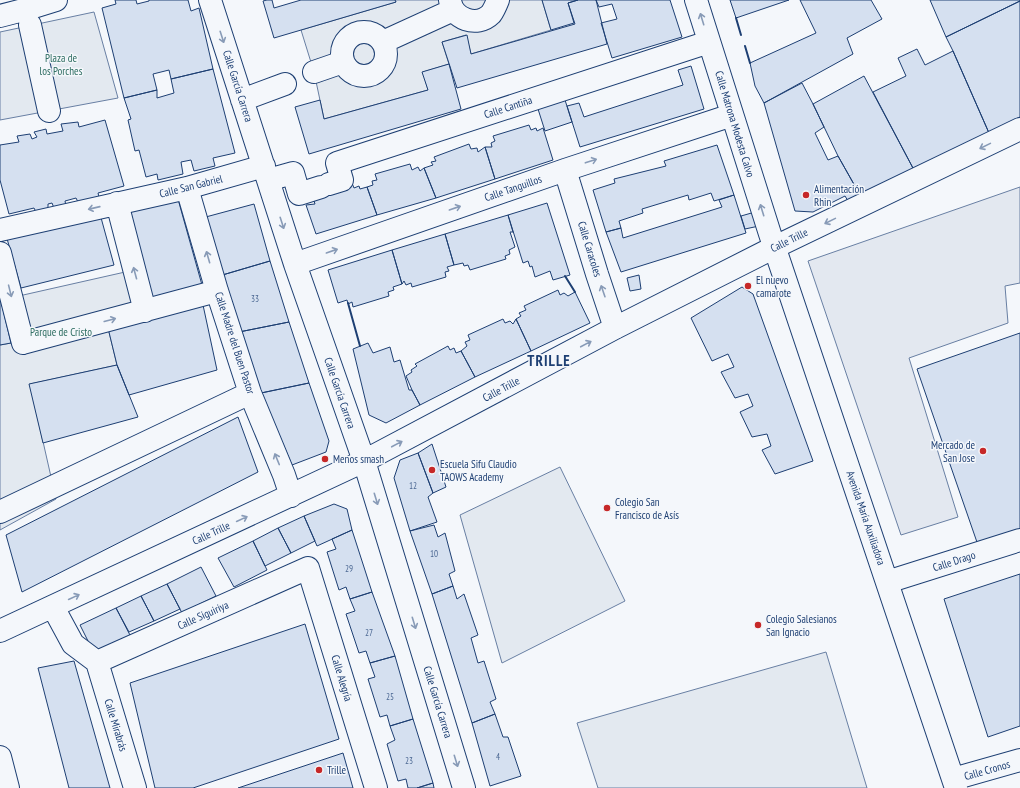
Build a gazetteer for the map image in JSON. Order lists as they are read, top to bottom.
{
  "streets": {
    "street": [
      "Calle García Carrera",
      "Calle Cantiña",
      "Calle Matrona Modesta Calvo",
      "Calle San Gabriel",
      "Calle Tanguillos",
      "Calle Trille",
      "Calle Caracoles",
      "Calle Madre del Buen Pastor",
      "Avenida María Auxiliadora",
      "Calle Drago",
      "Calle Siguiriya",
      "Calle Alegría",
      "Calle Mirabrás",
      "Calle Cronos"
    ]
  },
  "crossings": [
    ["Calle García Carrera", "Calle Cantiña"],
    ["Calle García Carrera", "Calle San Gabriel"],
    ["Calle García Carrera", "Calle Tanguillos"],
    ["Calle García Carrera", "Calle Trille"],
    ["Calle Cantiña", "Calle Matrona Modesta Calvo"],
    ["Calle Cantiña", "Calle San Gabriel"],
    ["Calle Matrona Modesta Calvo", "Calle Tanguillos"],
    ["Calle Matrona Modesta Calvo", "Calle Trille"],
    ["Calle Matrona Modesta Calvo", "Avenida María Auxiliadora"],
    ["Calle San Gabriel", "Calle Madre del Buen Pastor"],
    ["Calle Tanguillos", "Calle Caracoles"],
    ["Calle Trille", "Calle Caracoles"],
    ["Calle Trille", "Calle Madre del Buen Pastor"],
    ["Calle Trille", "Avenida María Auxiliadora"],
    ["Avenida María Auxiliadora", "Calle Drago"],
    ["Avenida María Auxiliadora", "Calle Cronos"],
    ["Calle Siguiriya", "Calle Alegría"],
    ["Calle Siguiriya", "Calle Mirabrás"]
  ],
  "one_way": [
    "Calle García Carrera",
    "Calle Matrona Modesta Calvo",
    "Calle San Gabriel",
    "Calle Caracoles"
  ],
  "districts": ["TRILLE"],
  "parks": ["Plaza de los Porches", "Parque de Cristo"],
  "places": [
    "Alimentación Rhin",
    "El nuevo camarote",
    "Mercado de San Jose",
    "Menos smash",
    "Escuela Sifu Claudio TAOWS Academy",
    "Colegio San Francisco de Asís",
    "Colegio Salesianos San Ignacio",
    "Trille"
  ],
  "house_numbers": [
    "33",
    "12",
    "10",
    "29",
    "27",
    "25",
    "4",
    "23"
  ]
}
